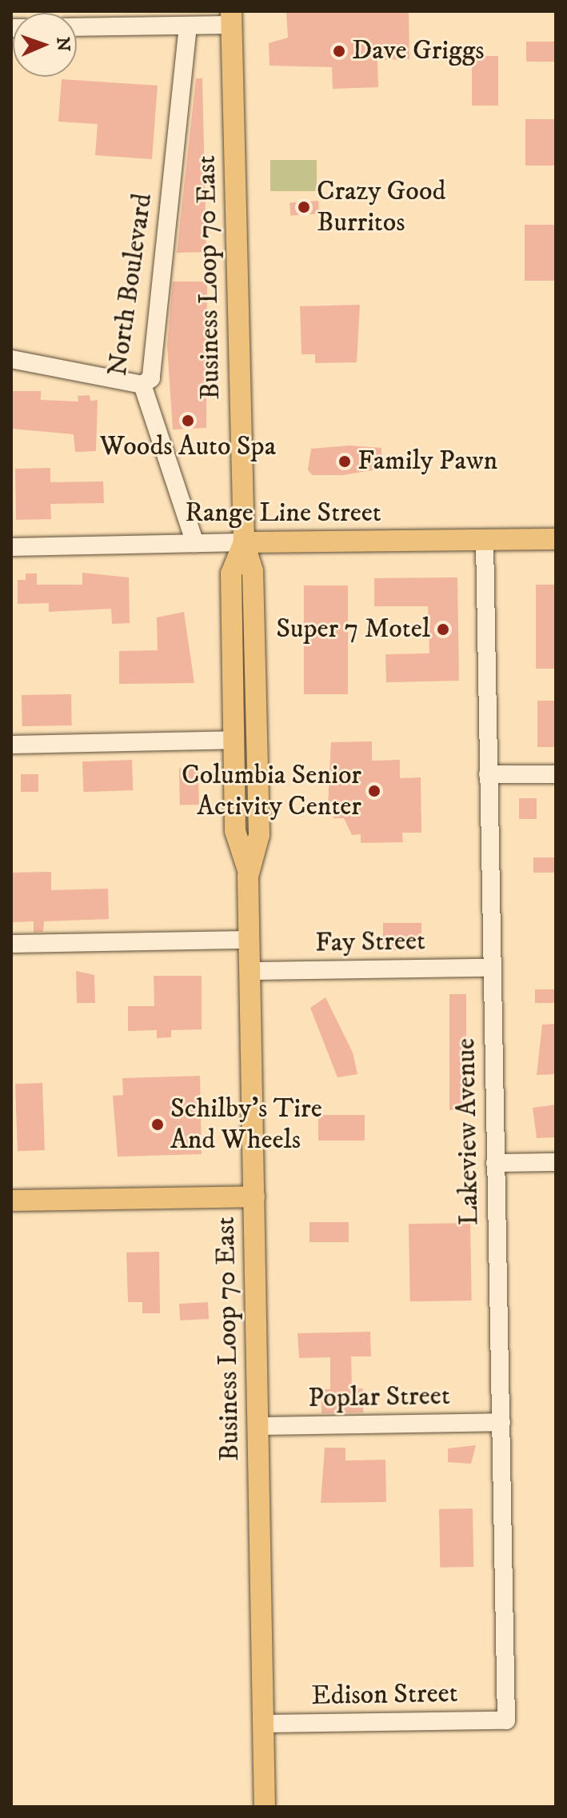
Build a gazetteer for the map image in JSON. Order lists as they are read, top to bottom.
{
  "streets": {
    "main road": ["Business Loop 70 East", "Range Line Street"],
    "street": [
      "North Boulevard",
      "Fay Street",
      "Lakeview Avenue",
      "Poplar Street",
      "Edison Street"
    ]
  },
  "crossings": [
    ["Business Loop 70 East", "Range Line Street"],
    ["Business Loop 70 East", "Fay Street"],
    ["Business Loop 70 East", "Poplar Street"],
    ["Business Loop 70 East", "Edison Street"],
    ["North Boulevard", "Range Line Street"],
    ["Range Line Street", "Lakeview Avenue"],
    ["Fay Street", "Lakeview Avenue"],
    ["Lakeview Avenue", "Poplar Street"],
    ["Lakeview Avenue", "Edison Street"]
  ],
  "places": [
    "Dave Griggs",
    "Crazy Good Burritos",
    "Woods Auto Spa",
    "Family Pawn",
    "Super 7 Motel",
    "Columbia Senior Activity Center",
    "Schilby's Tire And Wheels"
  ],
  "north": "right"
}
